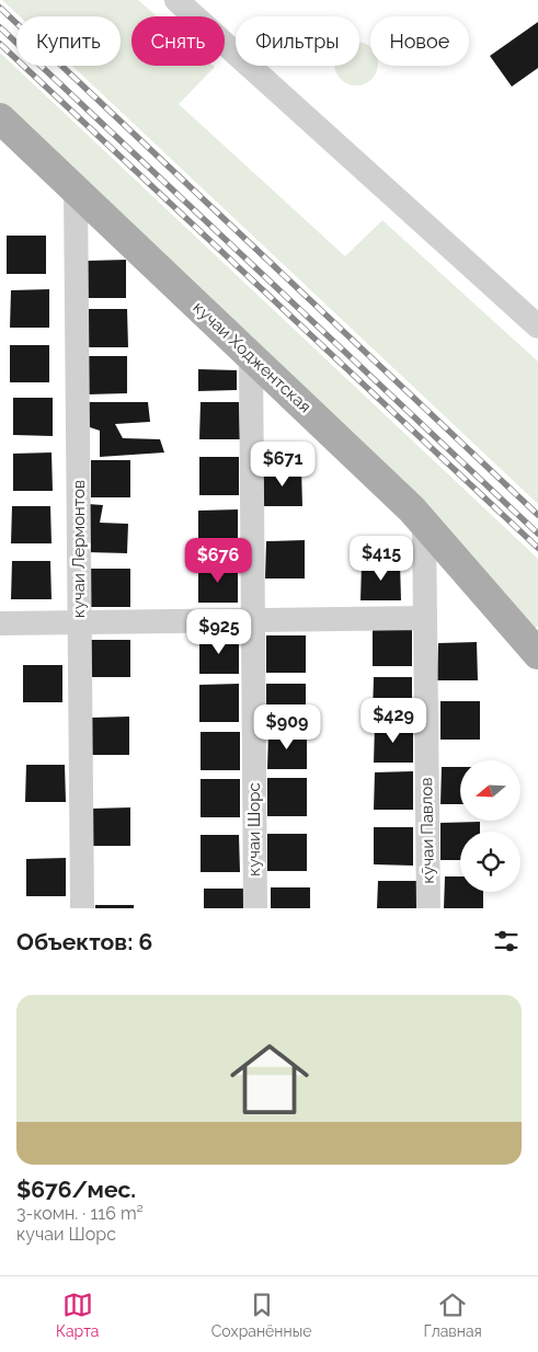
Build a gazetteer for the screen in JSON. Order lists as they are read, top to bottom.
{
  "streets": {
    "main road": ["кучаи Ходжентская"],
    "street": ["кучаи Лермонтов", "кучаи Шорс", "кӯчаи Павлов"]
  },
  "crossings": [
    ["кучаи Ходжентская", "кучаи Лермонтов"],
    ["кучаи Ходжентская", "кучаи Шорс"],
    ["кучаи Ходжентская", "кӯчаи Павлов"]
  ],
  "north": "left",
  "page": {
    "chip": [
      "Купить",
      "Снять",
      "Фильтры",
      "Новое"
    ],
    "price": [
      "$671",
      "$415",
      "$676",
      "$925",
      "$429",
      "$909"
    ],
    "heading": "Объектов: 6",
    "list": [
      {
        "name": "$676/мес.",
        "note": "3-комн. · 116 m² · кучаи Шорс"
      }
    ],
    "tabs": ["Карта", "Сохранённые", "Главная"]
  }
}
